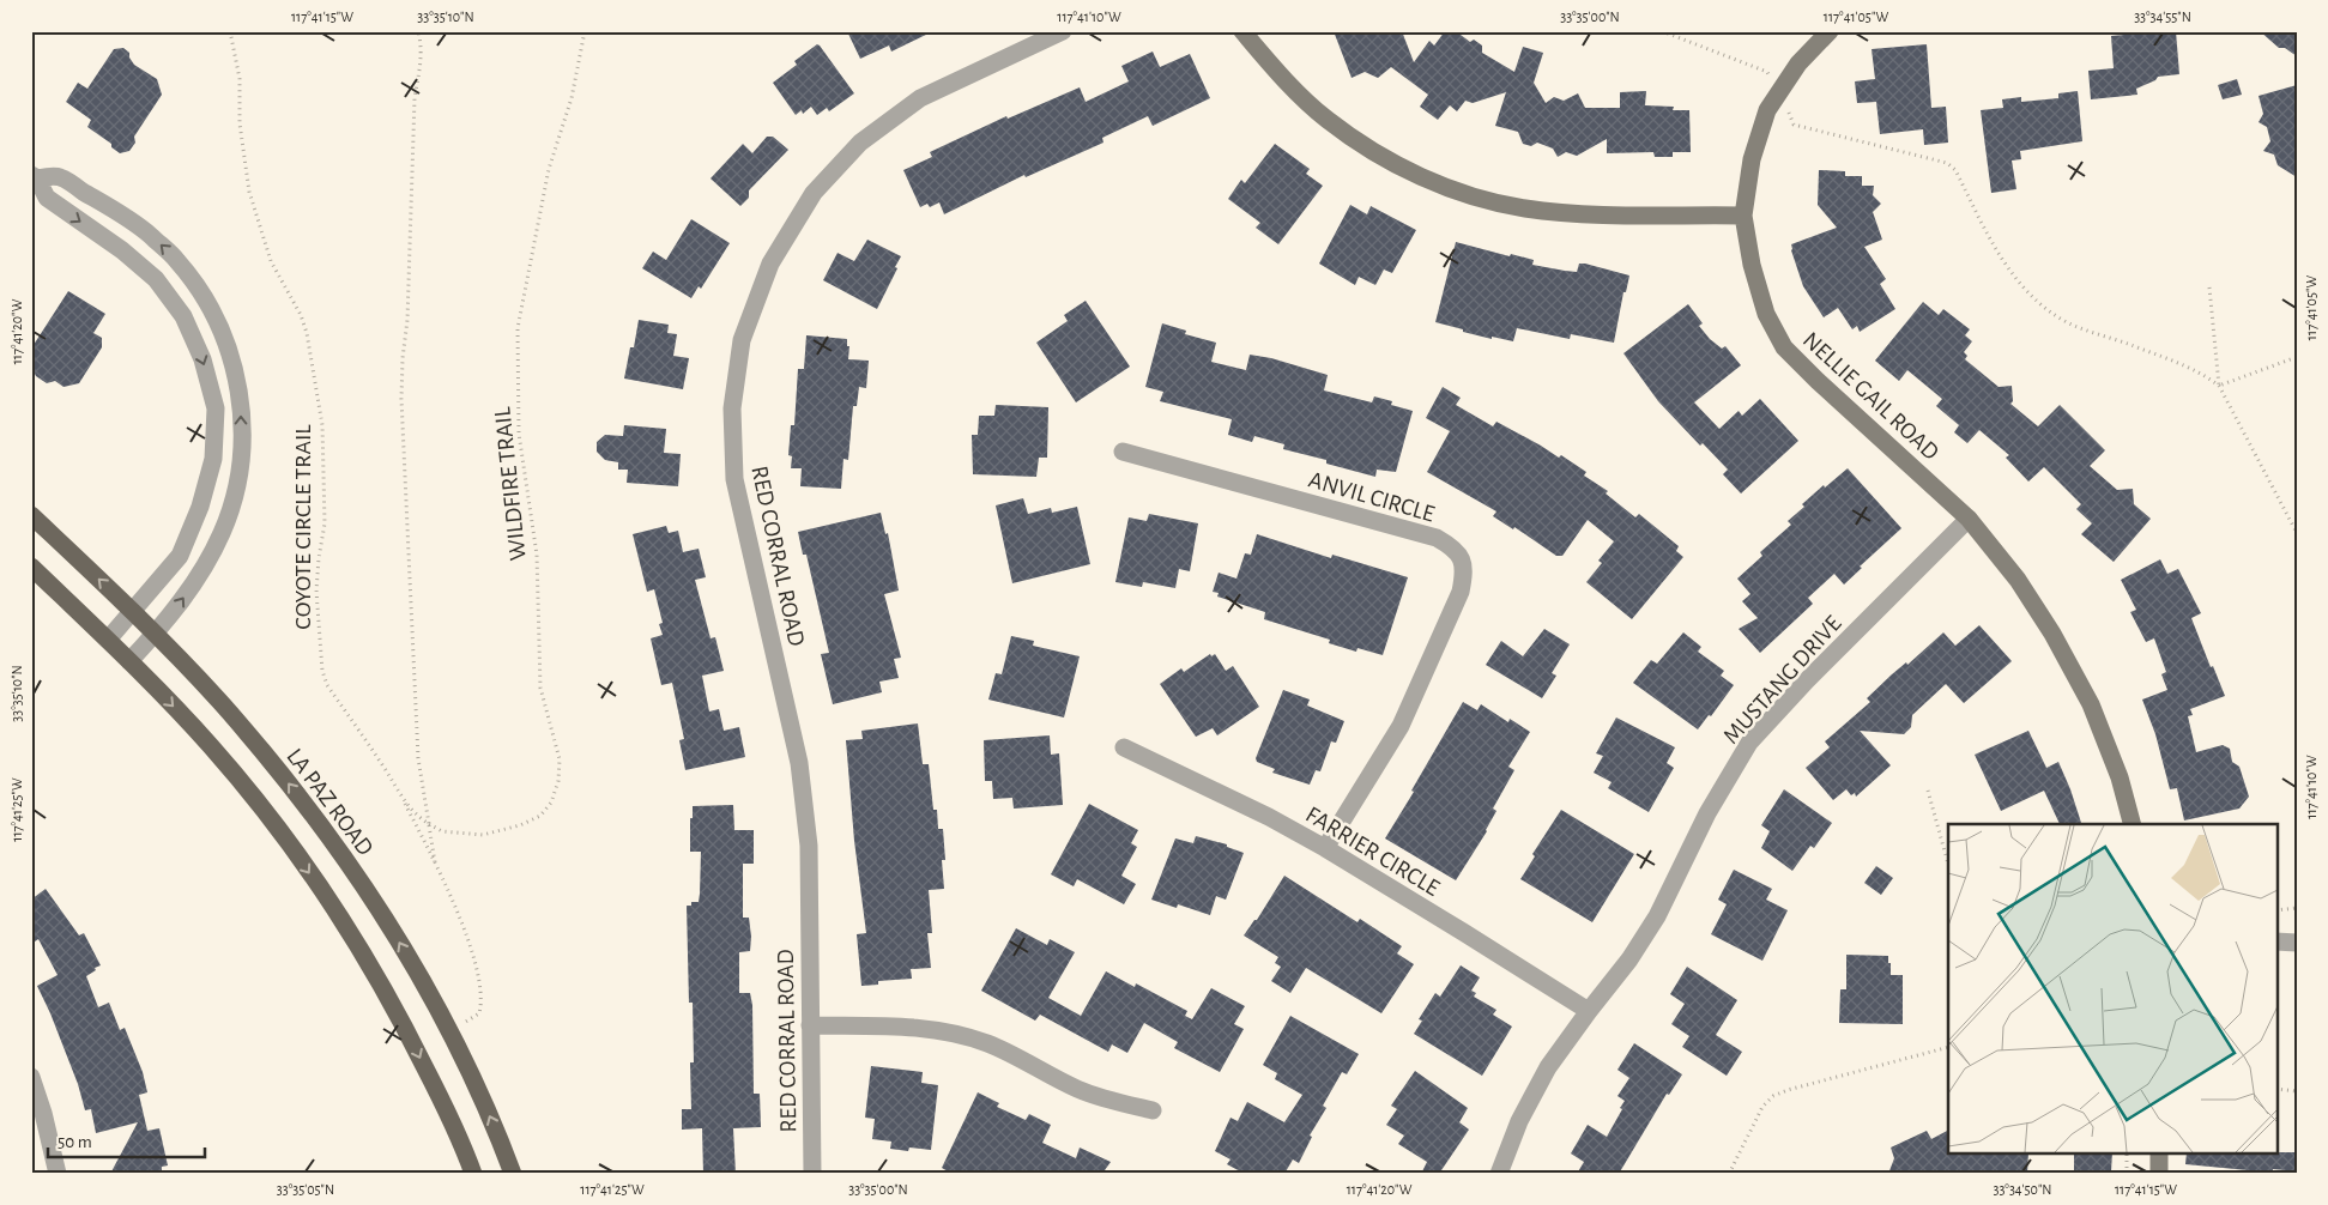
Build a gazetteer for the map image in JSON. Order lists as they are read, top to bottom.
{
  "streets": {
    "main road": ["LA PAZ ROAD"],
    "street": [
      "NELLIE GAIL ROAD",
      "ANVIL CIRCLE",
      "RED CORRAL ROAD",
      "MUSTANG DRIVE",
      "FARRIER CIRCLE"
    ],
    "path": ["WILDFIRE TRAIL", "COYOTE CIRCLE TRAIL"]
  },
  "crossings": [
    ["NELLIE GAIL ROAD", "MUSTANG DRIVE"],
    ["WILDFIRE TRAIL", "COYOTE CIRCLE TRAIL"],
    ["ANVIL CIRCLE", "FARRIER CIRCLE"],
    ["COYOTE CIRCLE TRAIL", "LA PAZ ROAD"],
    ["MUSTANG DRIVE", "FARRIER CIRCLE"]
  ],
  "scale_bar": "50 m",
  "coordinates": [
    "117°41'15\"W",
    "33°35'10\"N",
    "117°41'10\"W",
    "33°35'00\"N",
    "117°41'05\"W",
    "33°34'55\"N",
    "117°41'20\"W",
    "117°41'25\"W",
    "33°35'05\"N",
    "33°34'50\"N"
  ]
}
